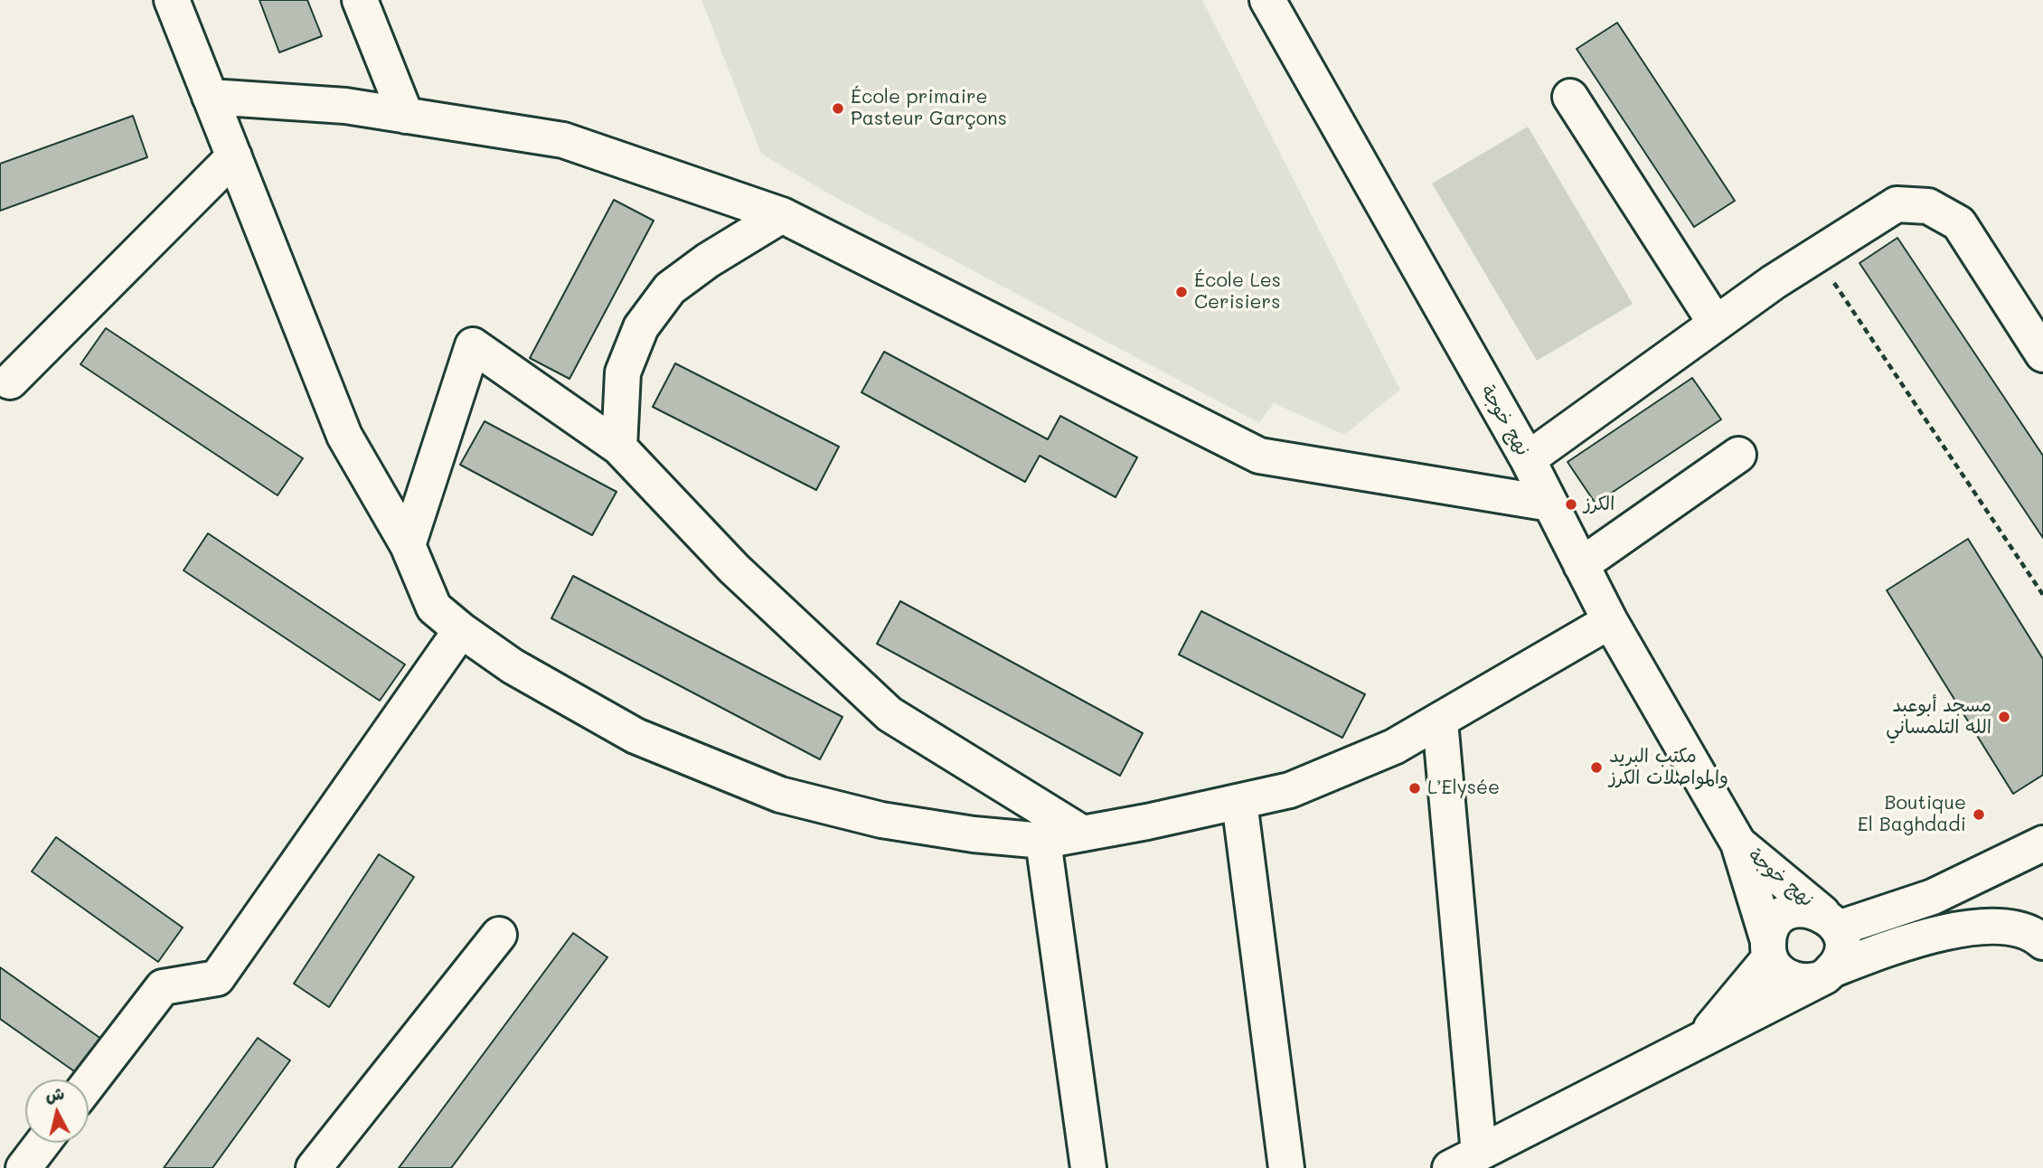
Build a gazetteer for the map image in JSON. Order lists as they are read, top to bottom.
{
  "streets": {
    "street": ["نهج خوجة"]
  },
  "places": [
    "École primaire Pasteur Garçons",
    "École Les Cerisiers",
    "الكرز",
    "مسجد أبوعبد الله التلمساني",
    "مكتب البريد والمواصلات الكرز",
    "L’Elysée",
    "Boutique El Baghdadi"
  ],
  "north": "top"
}
